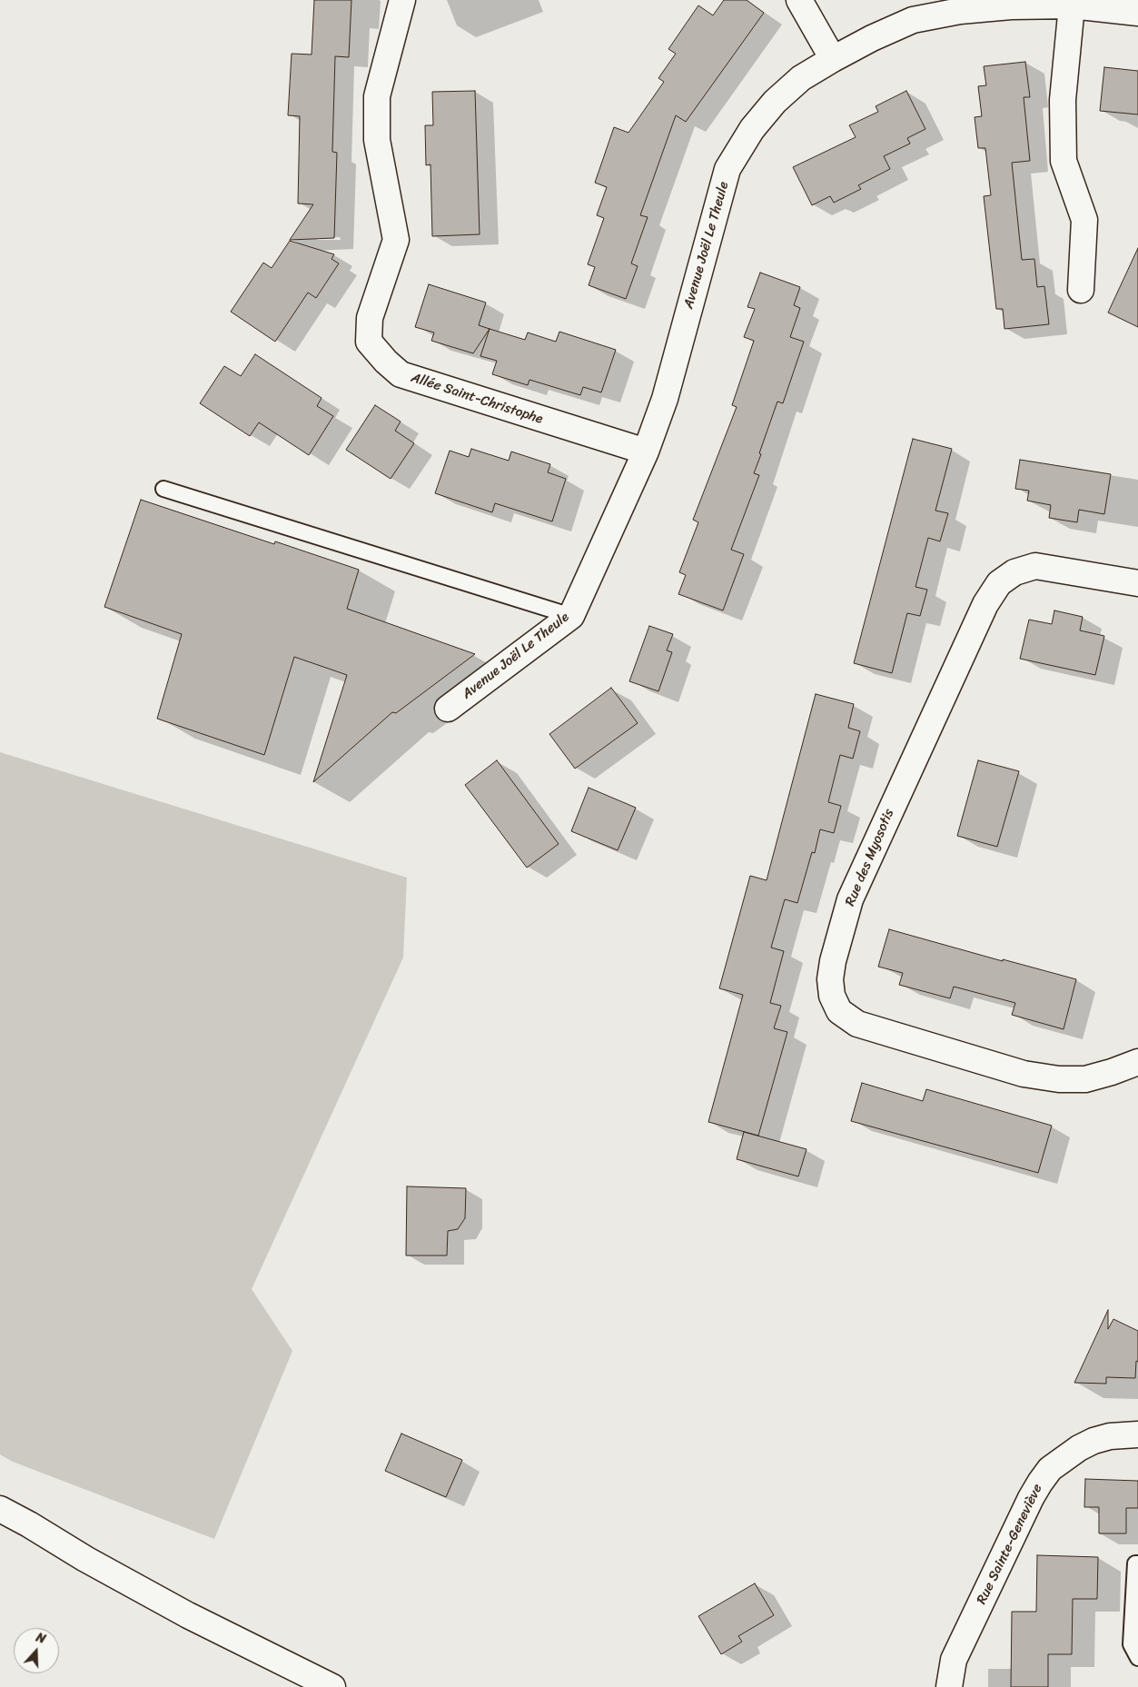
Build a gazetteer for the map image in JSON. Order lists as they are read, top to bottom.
{
  "streets": {
    "street": [
      "Avenue Joël Le Theule",
      "Allée Saint-Christophe",
      "Rue des Myosotis",
      "Rue Sainte-Geneviève"
    ]
  },
  "crossings": [
    ["Avenue Joël Le Theule", "Allée Saint-Christophe"]
  ],
  "north": "top"
}
